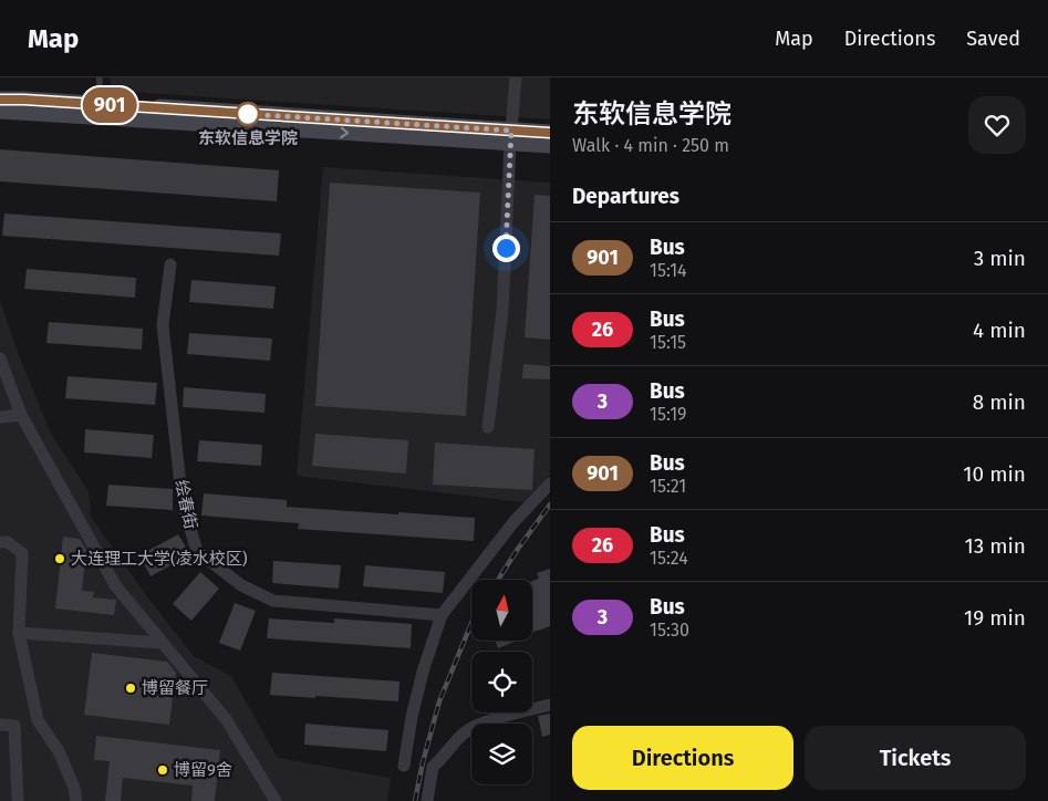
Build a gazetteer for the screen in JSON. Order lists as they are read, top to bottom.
{
  "streets": {
    "street": ["绘春街"]
  },
  "places": [
    "东软信息学院",
    "大连理工大学(凌水校区)",
    "博留餐厅",
    "博留9舍"
  ],
  "lines": ["bus line 901"],
  "north": "top",
  "page": {
    "header": "Map",
    "nav": ["Map", "Directions", "Saved"],
    "on_map": "901",
    "heading": [
      ["东软信息学院", "Walk · 4 min · 250 m"],
      "Departures"
    ],
    "list": [
      {
        "mark": "901",
        "name": "Bus",
        "note": "15:14",
        "value": "3 min"
      },
      {
        "mark": "26",
        "name": "Bus",
        "note": "15:15",
        "value": "4 min"
      },
      {
        "mark": "3",
        "name": "Bus",
        "note": "15:19",
        "value": "8 min"
      },
      {
        "mark": "901",
        "name": "Bus",
        "note": "15:21",
        "value": "10 min"
      },
      {
        "mark": "26",
        "name": "Bus",
        "note": "15:24",
        "value": "13 min"
      },
      {
        "mark": "3",
        "name": "Bus",
        "note": "15:30",
        "value": "19 min"
      }
    ],
    "buttons": ["Directions", "Tickets"]
  }
}
